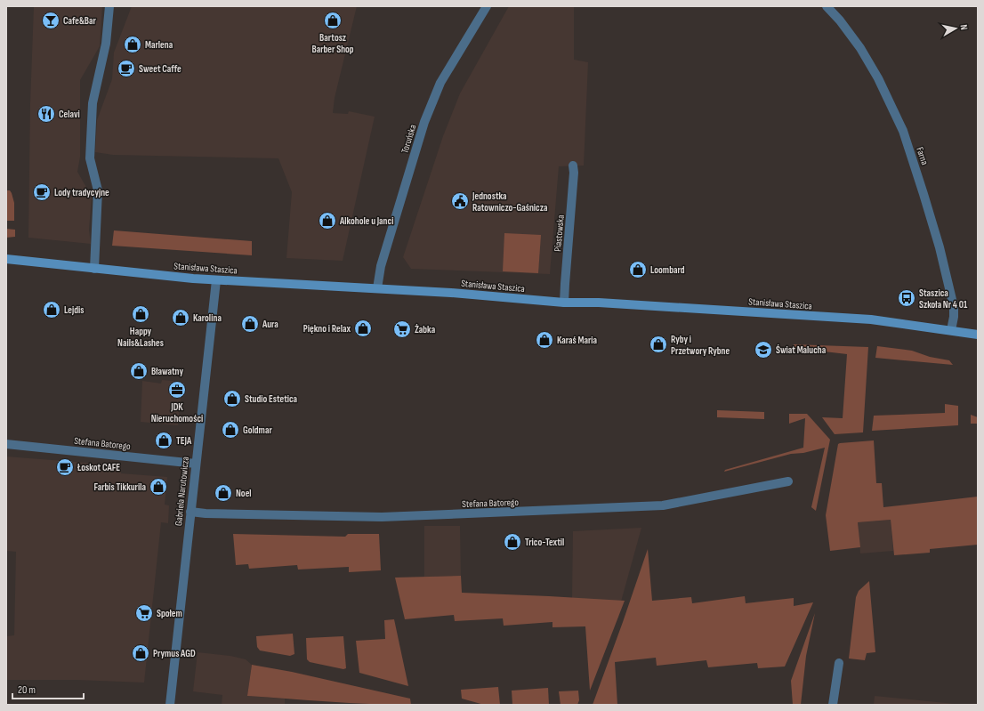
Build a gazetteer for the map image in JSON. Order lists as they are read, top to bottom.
{
  "streets": {
    "street": [
      "Toruńska",
      "Farna",
      "Piastowska",
      "Stanisława Staszica",
      "Stefana Batorego",
      "Gabriela Narutowicza"
    ]
  },
  "crossings": [
    ["Toruńska", "Stanisława Staszica"],
    ["Farna", "Stanisława Staszica"],
    ["Piastowska", "Stanisława Staszica"],
    ["Stanisława Staszica", "Gabriela Narutowicza"],
    ["Stefana Batorego", "Gabriela Narutowicza"]
  ],
  "places": {
    "bar": ["Cafe&Bar"],
    "shop": [
      "Bartosz Barber Shop",
      "Marlena",
      "Alkohole u Janci",
      "Loombard",
      "Lejdis",
      "Happy Nails&Lashes",
      "Karolina",
      "Aura",
      "Piękno i Relax",
      "Karaś Maria",
      "Ryby i Przetwory Rybne",
      "Bławatny",
      "Studio Estetica",
      "Goldmar",
      "TEJA",
      "Farbis Tikkurila",
      "Noel",
      "Trico-Textil",
      "Prymus AGD"
    ],
    "cafe": ["Sweet Caffe", "Lody tradycyjne", "Łoskot CAFE"],
    "restaurant": ["Celavi"],
    "public building": ["Jednostka Ratowniczo-Gaśnicza"],
    "bus stop": ["Staszica Szkoła Nr 4 01"],
    "supermarket": ["Żabka", "Społem"],
    "school or university": ["Świat Malucha"],
    "office": ["JDK Nieruchomości"]
  },
  "scale_bar": "20 m",
  "north": "right"
}
